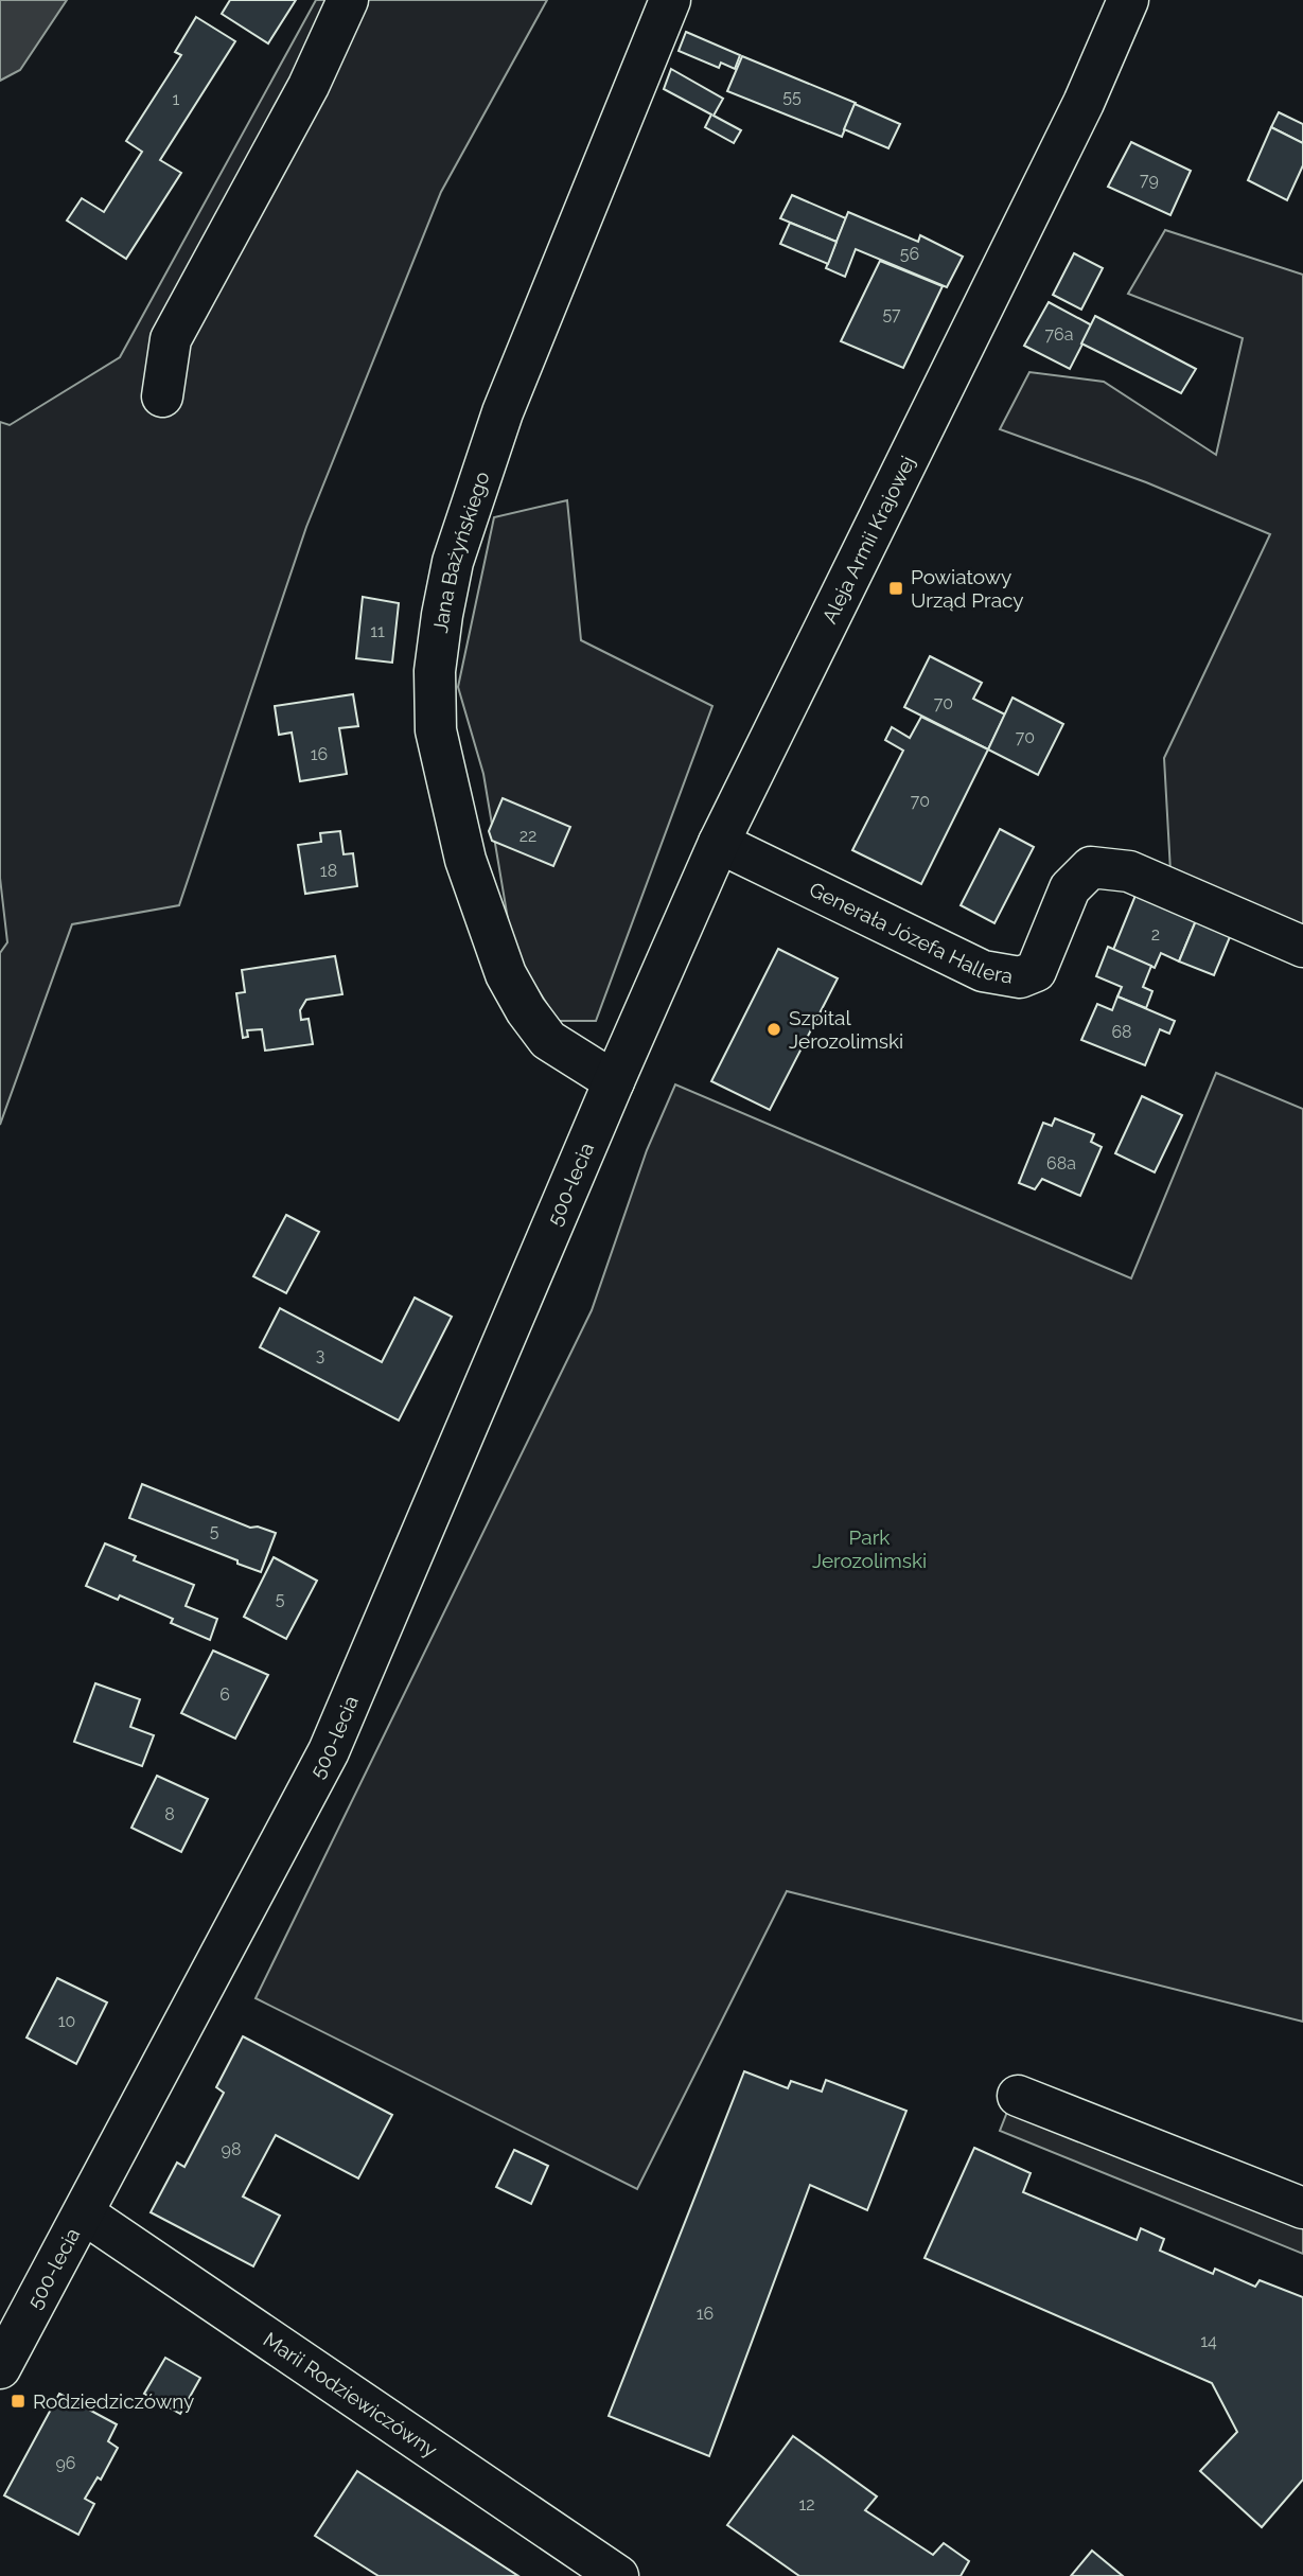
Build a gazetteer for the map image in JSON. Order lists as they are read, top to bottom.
{
  "streets": {
    "street": [
      "Aleja Armii Krajowej",
      "Jana Bażyńskiego",
      "Generała Józefa Hallera",
      "500-lecia",
      "Marii Rodziewiczówny"
    ]
  },
  "crossings": [
    ["Aleja Armii Krajowej", "Jana Bażyńskiego"],
    ["Aleja Armii Krajowej", "Generała Józefa Hallera"],
    ["Aleja Armii Krajowej", "500-lecia"],
    ["Jana Bażyńskiego", "500-lecia"],
    ["500-lecia", "Marii Rodziewiczówny"]
  ],
  "parks": ["Park Jerozolimski"],
  "places": {
    "transit": ["Powiatowy Urząd Pracy", "Rodziedziczówny"],
    "other": ["Szpital Jerozolimski"]
  },
  "house_numbers": [
    "55",
    "1",
    "79",
    "56",
    "57",
    "76a",
    "11",
    "70",
    "70",
    "16",
    "70",
    "22",
    "18",
    "2",
    "68",
    "68a",
    "3",
    "5",
    "5",
    "6",
    "8",
    "10",
    "98",
    "16",
    "14",
    "96",
    "12"
  ]
}
